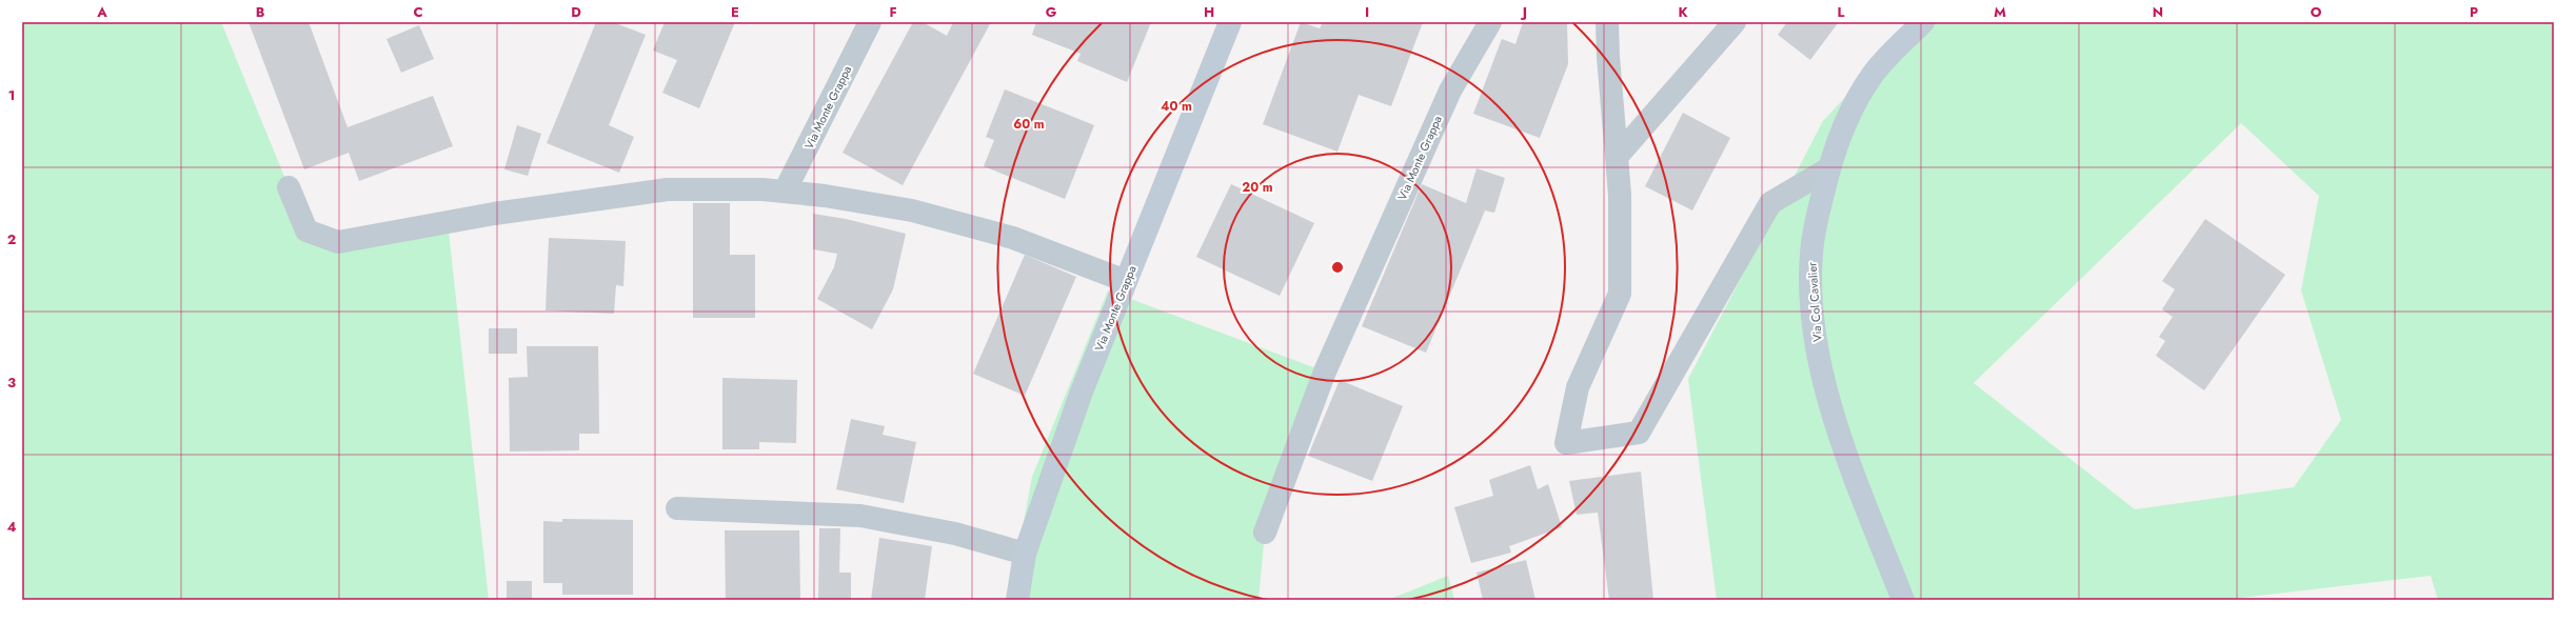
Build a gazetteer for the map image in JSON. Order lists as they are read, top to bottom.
{
  "streets": {
    "main road": ["Via Monte Grappa", "Via Col Cavalier"]
  },
  "grid": {
    "columns": [
      "A",
      "B",
      "C",
      "D",
      "E",
      "F",
      "G",
      "H",
      "I",
      "J",
      "K",
      "L",
      "M",
      "N",
      "O",
      "P"
    ],
    "rows": [
      "1",
      "2",
      "3",
      "4"
    ]
  },
  "rings": ["40 m", "60 m", "20 m"]
}
